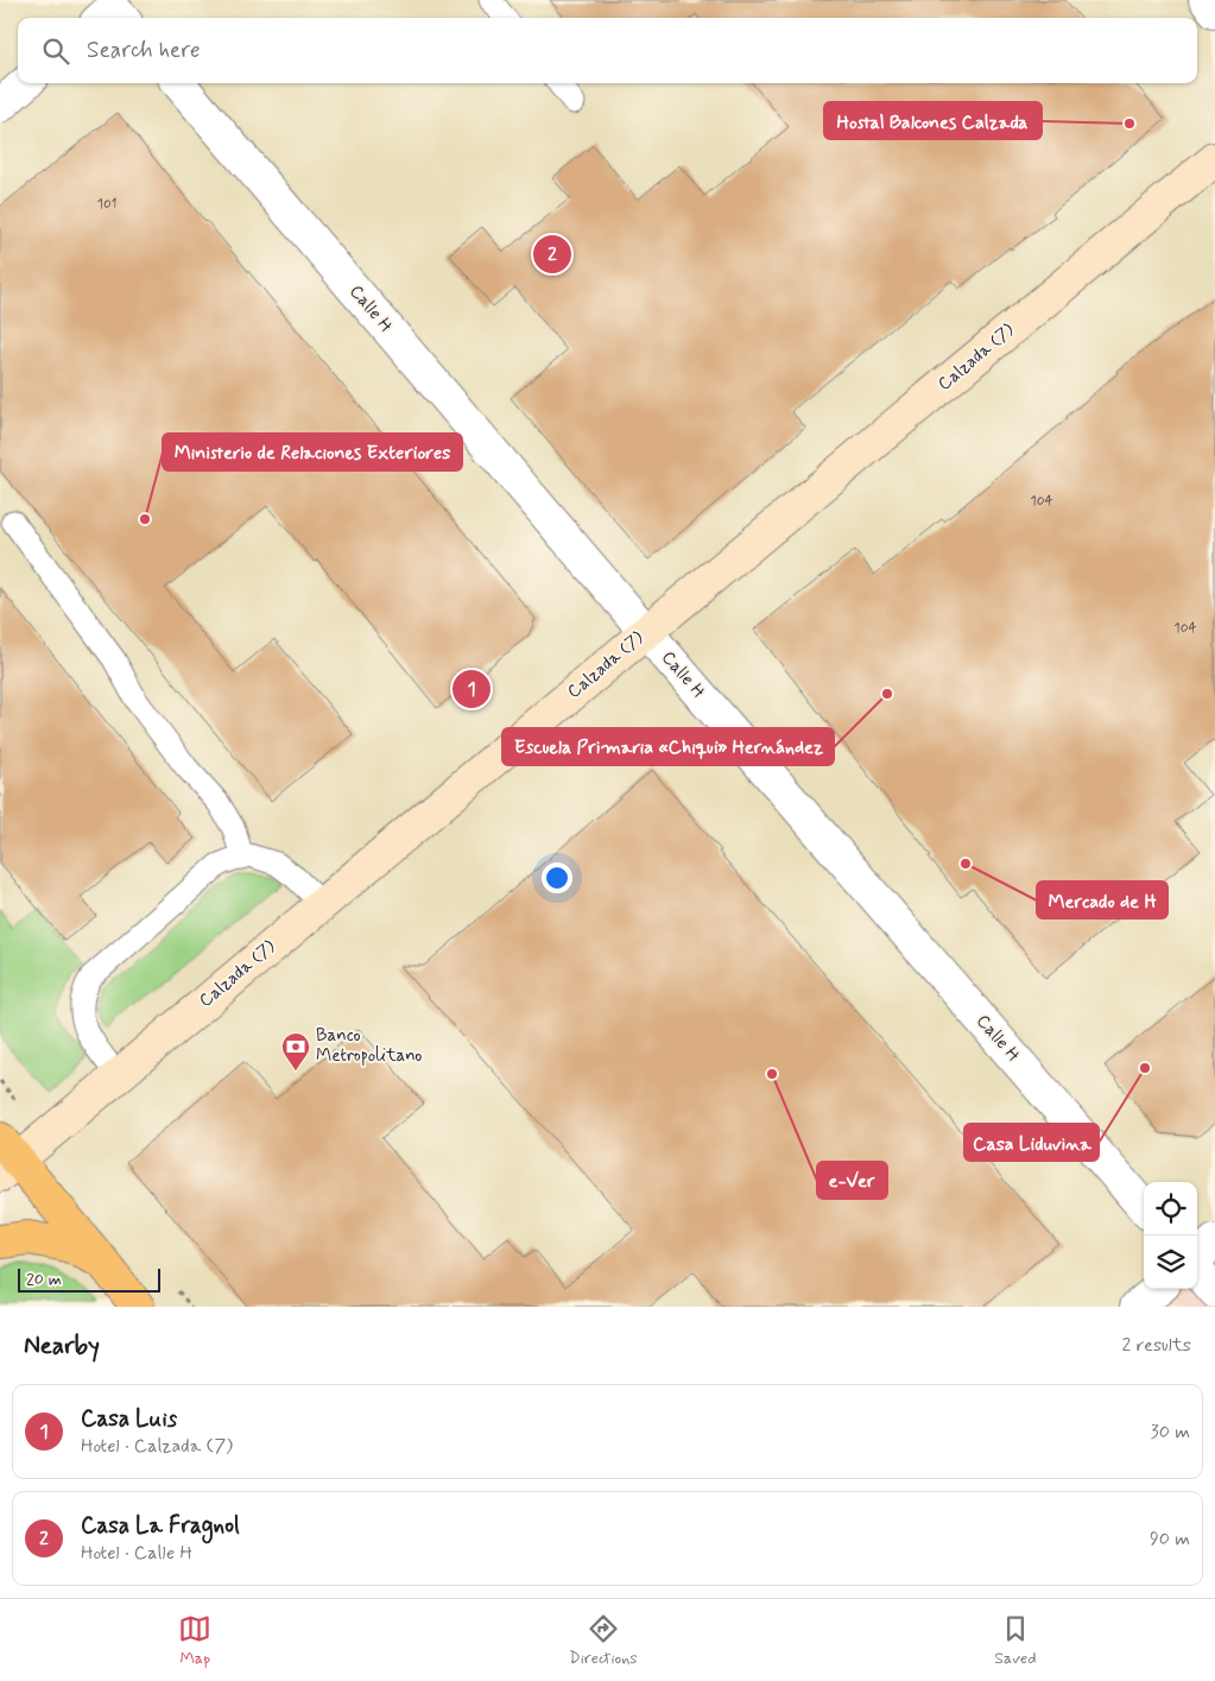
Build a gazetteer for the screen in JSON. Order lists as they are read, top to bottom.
{
  "streets": {
    "main road": ["Calzada (7)"],
    "street": ["Calle H"]
  },
  "crossings": [
    ["Calle H", "Calzada (7)"]
  ],
  "places": {
    "other": [
      "Hostal Balcones Calzada",
      "Ministerio de Relaciones Exteriores",
      "Escuela Primaria «Chiqui» Hernández",
      "Mercado de H",
      "Casa Liduvina",
      "e-Ver"
    ],
    "bank": ["Banco Metropolitano"]
  },
  "house_numbers": ["101", "104", "104"],
  "scale_bar": "20 m",
  "page": {
    "search": "Search here",
    "pins": ["2", "1"],
    "scale": "20 m",
    "heading": ["Nearby", "2 results"],
    "list": [
      {
        "mark": "1",
        "name": "Casa Luis",
        "note": "Hotel · Calzada (7)",
        "value": "30 m"
      },
      {
        "mark": "2",
        "name": "Casa La Fragnol",
        "note": "Hotel · Calle H",
        "value": "90 m"
      }
    ],
    "nav": ["Map", "Directions", "Saved"]
  }
}
